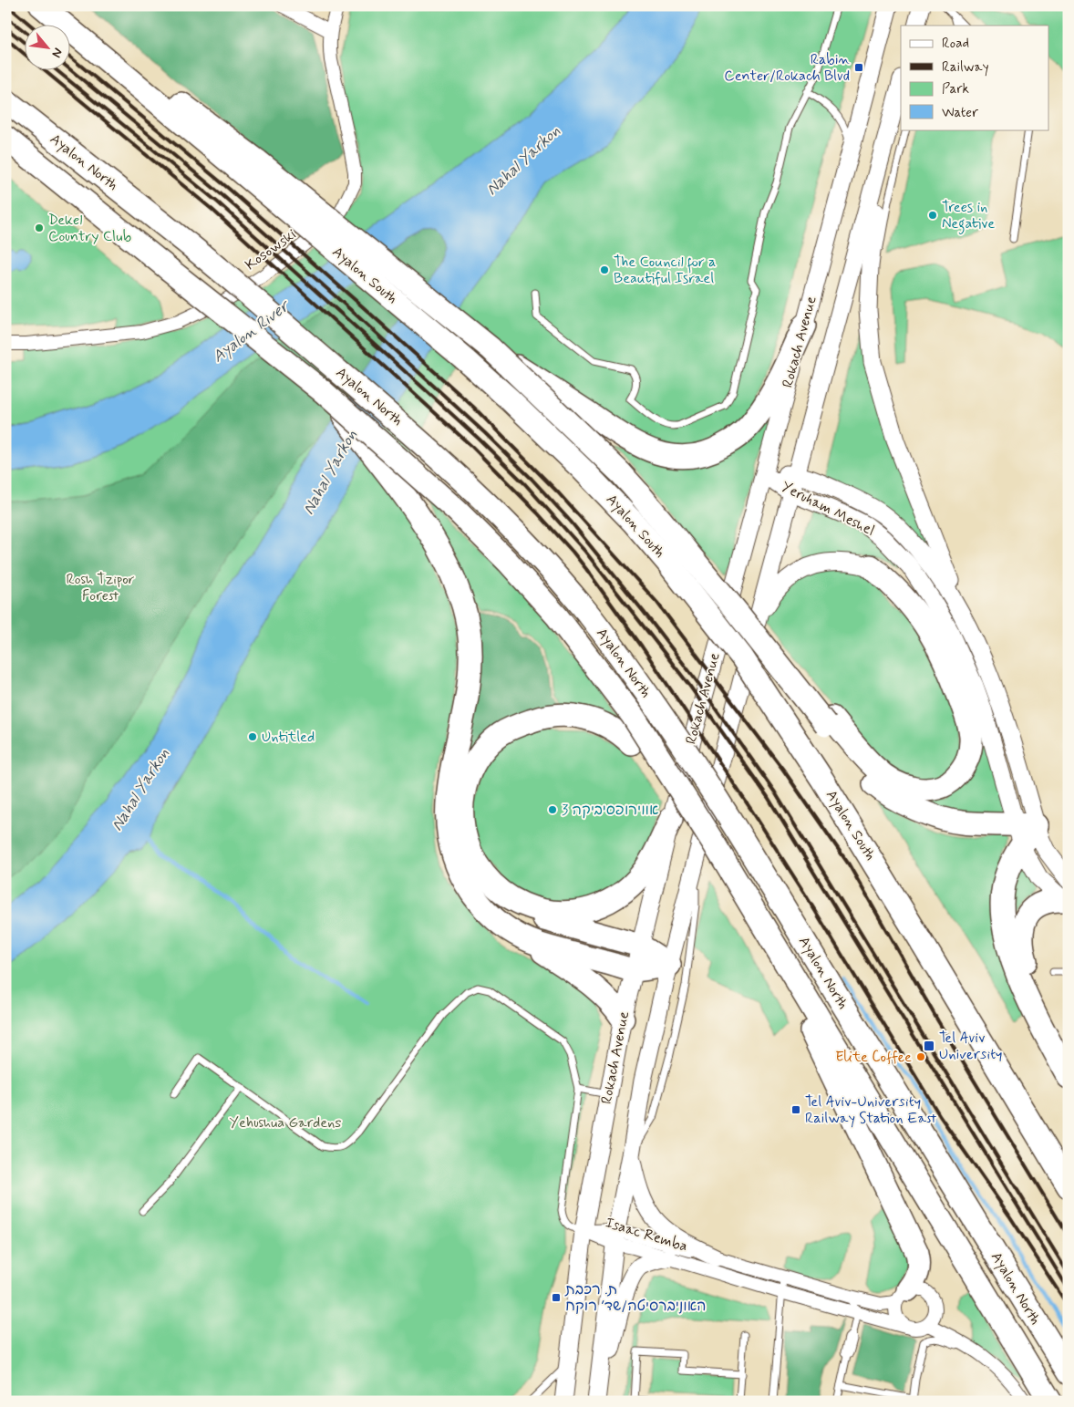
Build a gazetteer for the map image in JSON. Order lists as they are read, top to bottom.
{
  "streets": {
    "highway": ["Ayalon North", "Ayalon South"],
    "main road": ["Rokach Avenue", "Yeruham Meshel"],
    "street": ["Kosowski", "Isaac Remba"]
  },
  "crossings": [
    ["Rokach Avenue", "Yeruham Meshel"],
    ["Rokach Avenue", "Isaac Remba"]
  ],
  "water": ["Nahal Yarkon", "Ayalon River"],
  "parks": ["Rosh Tzipor Forest", "Yehushua Gardens"],
  "places": {
    "transit": [
      "Rabin Center/Rokach Blvd",
      "Tel Aviv University",
      "Tel Aviv-University Railway Station East",
      "ת. רכבת האוניברסיטה/שד׳ רוקח"
    ],
    "other": [
      "Trees in Negative",
      "Dekel Country Club",
      "The Council for a Beautiful Israel",
      "Untitled",
      "אווירופסיביקה 3",
      "Elite Coffee"
    ]
  },
  "legend": [
    "Road",
    "Railway",
    "Park",
    "Water"
  ],
  "north": "bottom right"
}
